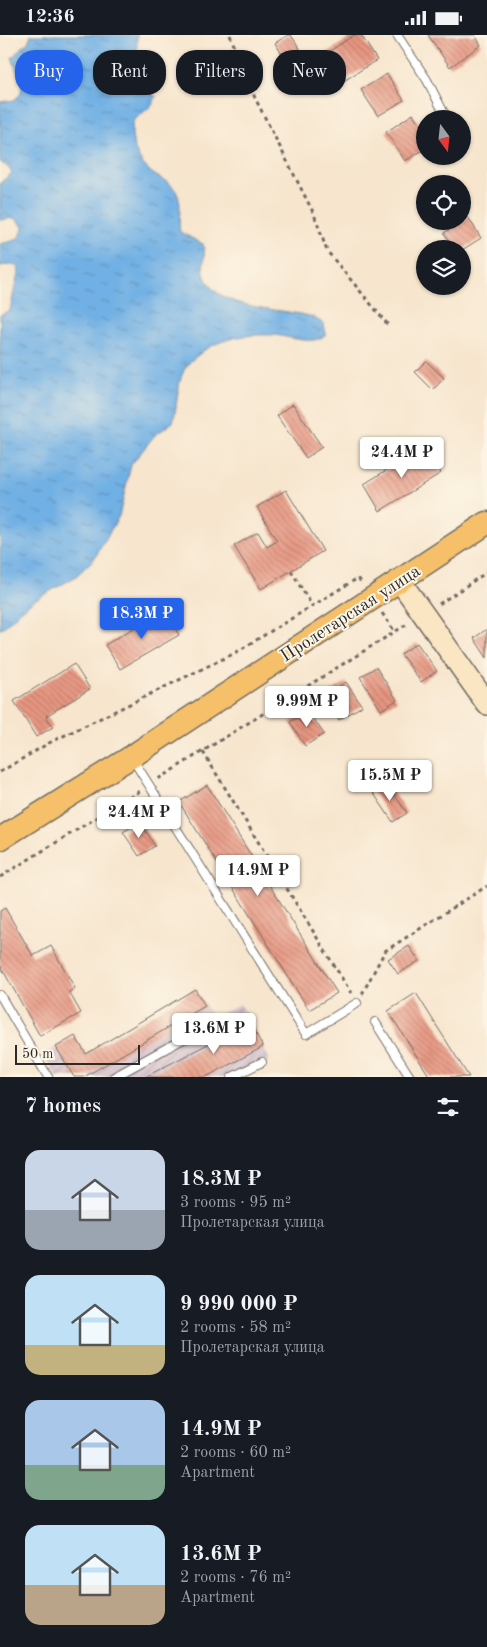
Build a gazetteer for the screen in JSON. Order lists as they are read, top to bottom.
{
  "streets": {
    "main road": ["Пролетарская улица"]
  },
  "scale_bar": "50 m",
  "north": "bottom",
  "page": {
    "status": "12:36",
    "chip": [
      "Buy",
      "Rent",
      "Filters",
      "New"
    ],
    "price": [
      "24.4M ₽",
      "18.3M ₽",
      "9.99M ₽",
      "15.5M ₽",
      "24.4M ₽",
      "14.9M ₽",
      "13.6M ₽"
    ],
    "scale": "50 m",
    "heading": "7 homes",
    "list": [
      {
        "name": "18.3M ₽",
        "note": "3 rooms · 95 m² · Пролетарская улица"
      },
      {
        "name": "9 990 000 ₽",
        "note": "2 rooms · 58 m² · Пролетарская улица"
      },
      {
        "name": "14.9M ₽",
        "note": "2 rooms · 60 m² · Apartment"
      },
      {
        "name": "13.6M ₽",
        "note": "2 rooms · 76 m² · Apartment"
      }
    ]
  }
}
